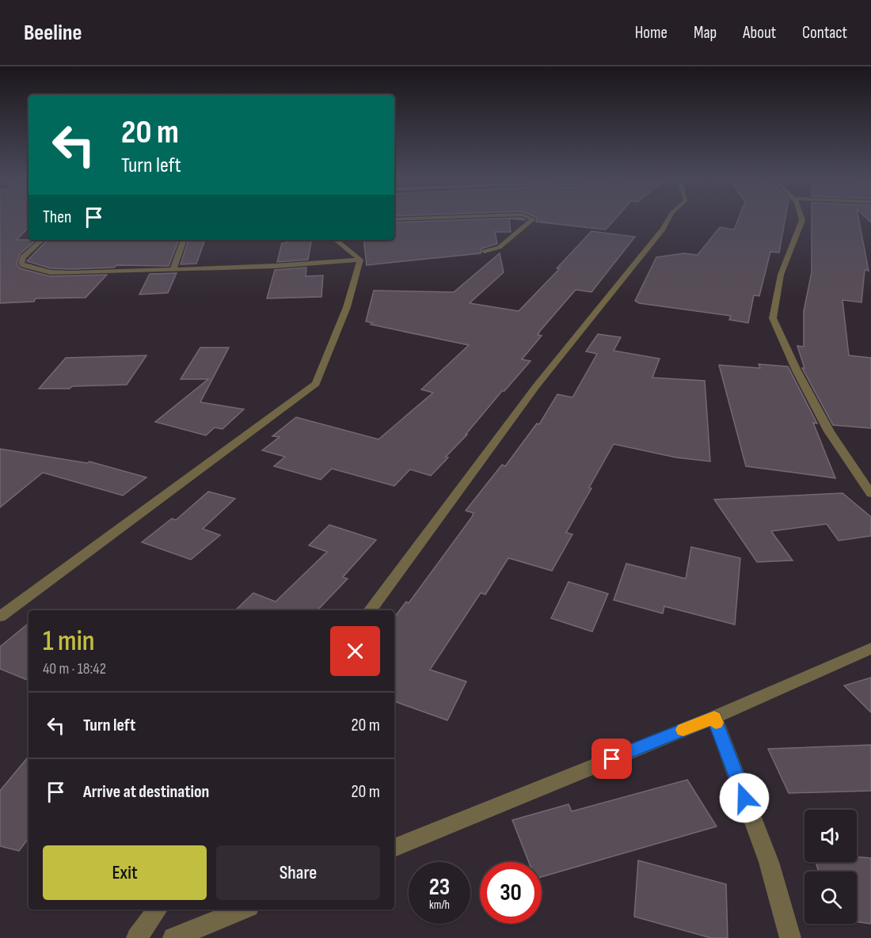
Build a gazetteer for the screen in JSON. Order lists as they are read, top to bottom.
{
  "page": {
    "header": "Beeline",
    "nav": [
      "Home",
      "Map",
      "About",
      "Contact"
    ],
    "turn": ["20 m", "Turn left"],
    "then": "Then",
    "heading": ["1 min", "40 m · 18:42"],
    "list": [
      {
        "name": "Turn left",
        "value": "20 m"
      },
      {
        "name": "Arrive at destination",
        "value": "20 m"
      }
    ],
    "buttons": ["Exit", "Share"],
    "speed": "23 km/h",
    "limit": "30"
  }
}
